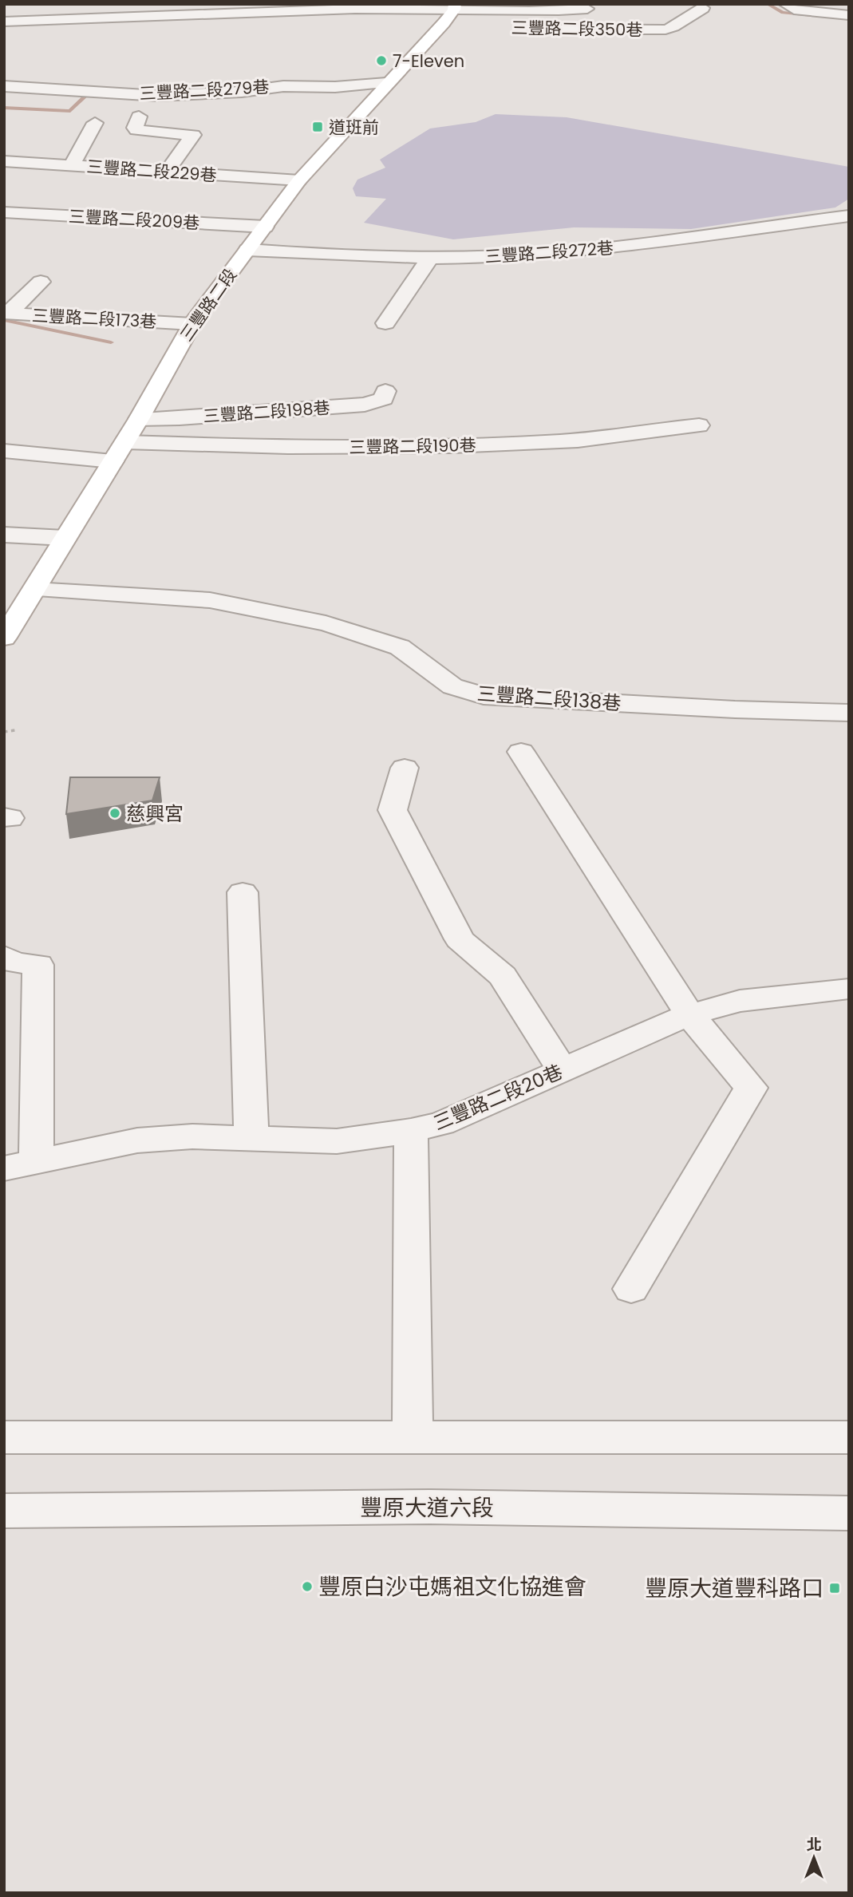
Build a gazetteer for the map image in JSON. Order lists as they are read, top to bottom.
{
  "streets": {
    "main road": ["三豐路二段"],
    "street": [
      "三豐路二段350巷",
      "三豐路二段279巷",
      "三豐路二段229巷",
      "三豐路二段209巷",
      "三豐路二段272巷",
      "三豐路二段173巷",
      "三豐路二段198巷",
      "三豐路二段190巷",
      "三豐路二段138巷",
      "三豐路二段20巷",
      "豐原大道六段"
    ]
  },
  "crossings": [
    ["三豐路二段279巷", "三豐路二段"],
    ["三豐路二段229巷", "三豐路二段"],
    ["三豐路二段209巷", "三豐路二段"],
    ["三豐路二段272巷", "三豐路二段"],
    ["三豐路二段", "三豐路二段173巷"],
    ["三豐路二段", "三豐路二段198巷"],
    ["三豐路二段", "三豐路二段190巷"],
    ["三豐路二段", "三豐路二段138巷"]
  ],
  "places": {
    "other": ["7-Eleven", "慈興宮", "豐原白沙屯媽祖文化協進會"],
    "transit": ["道班前", "豐原大道豐科路口"]
  },
  "north": "top"
}
